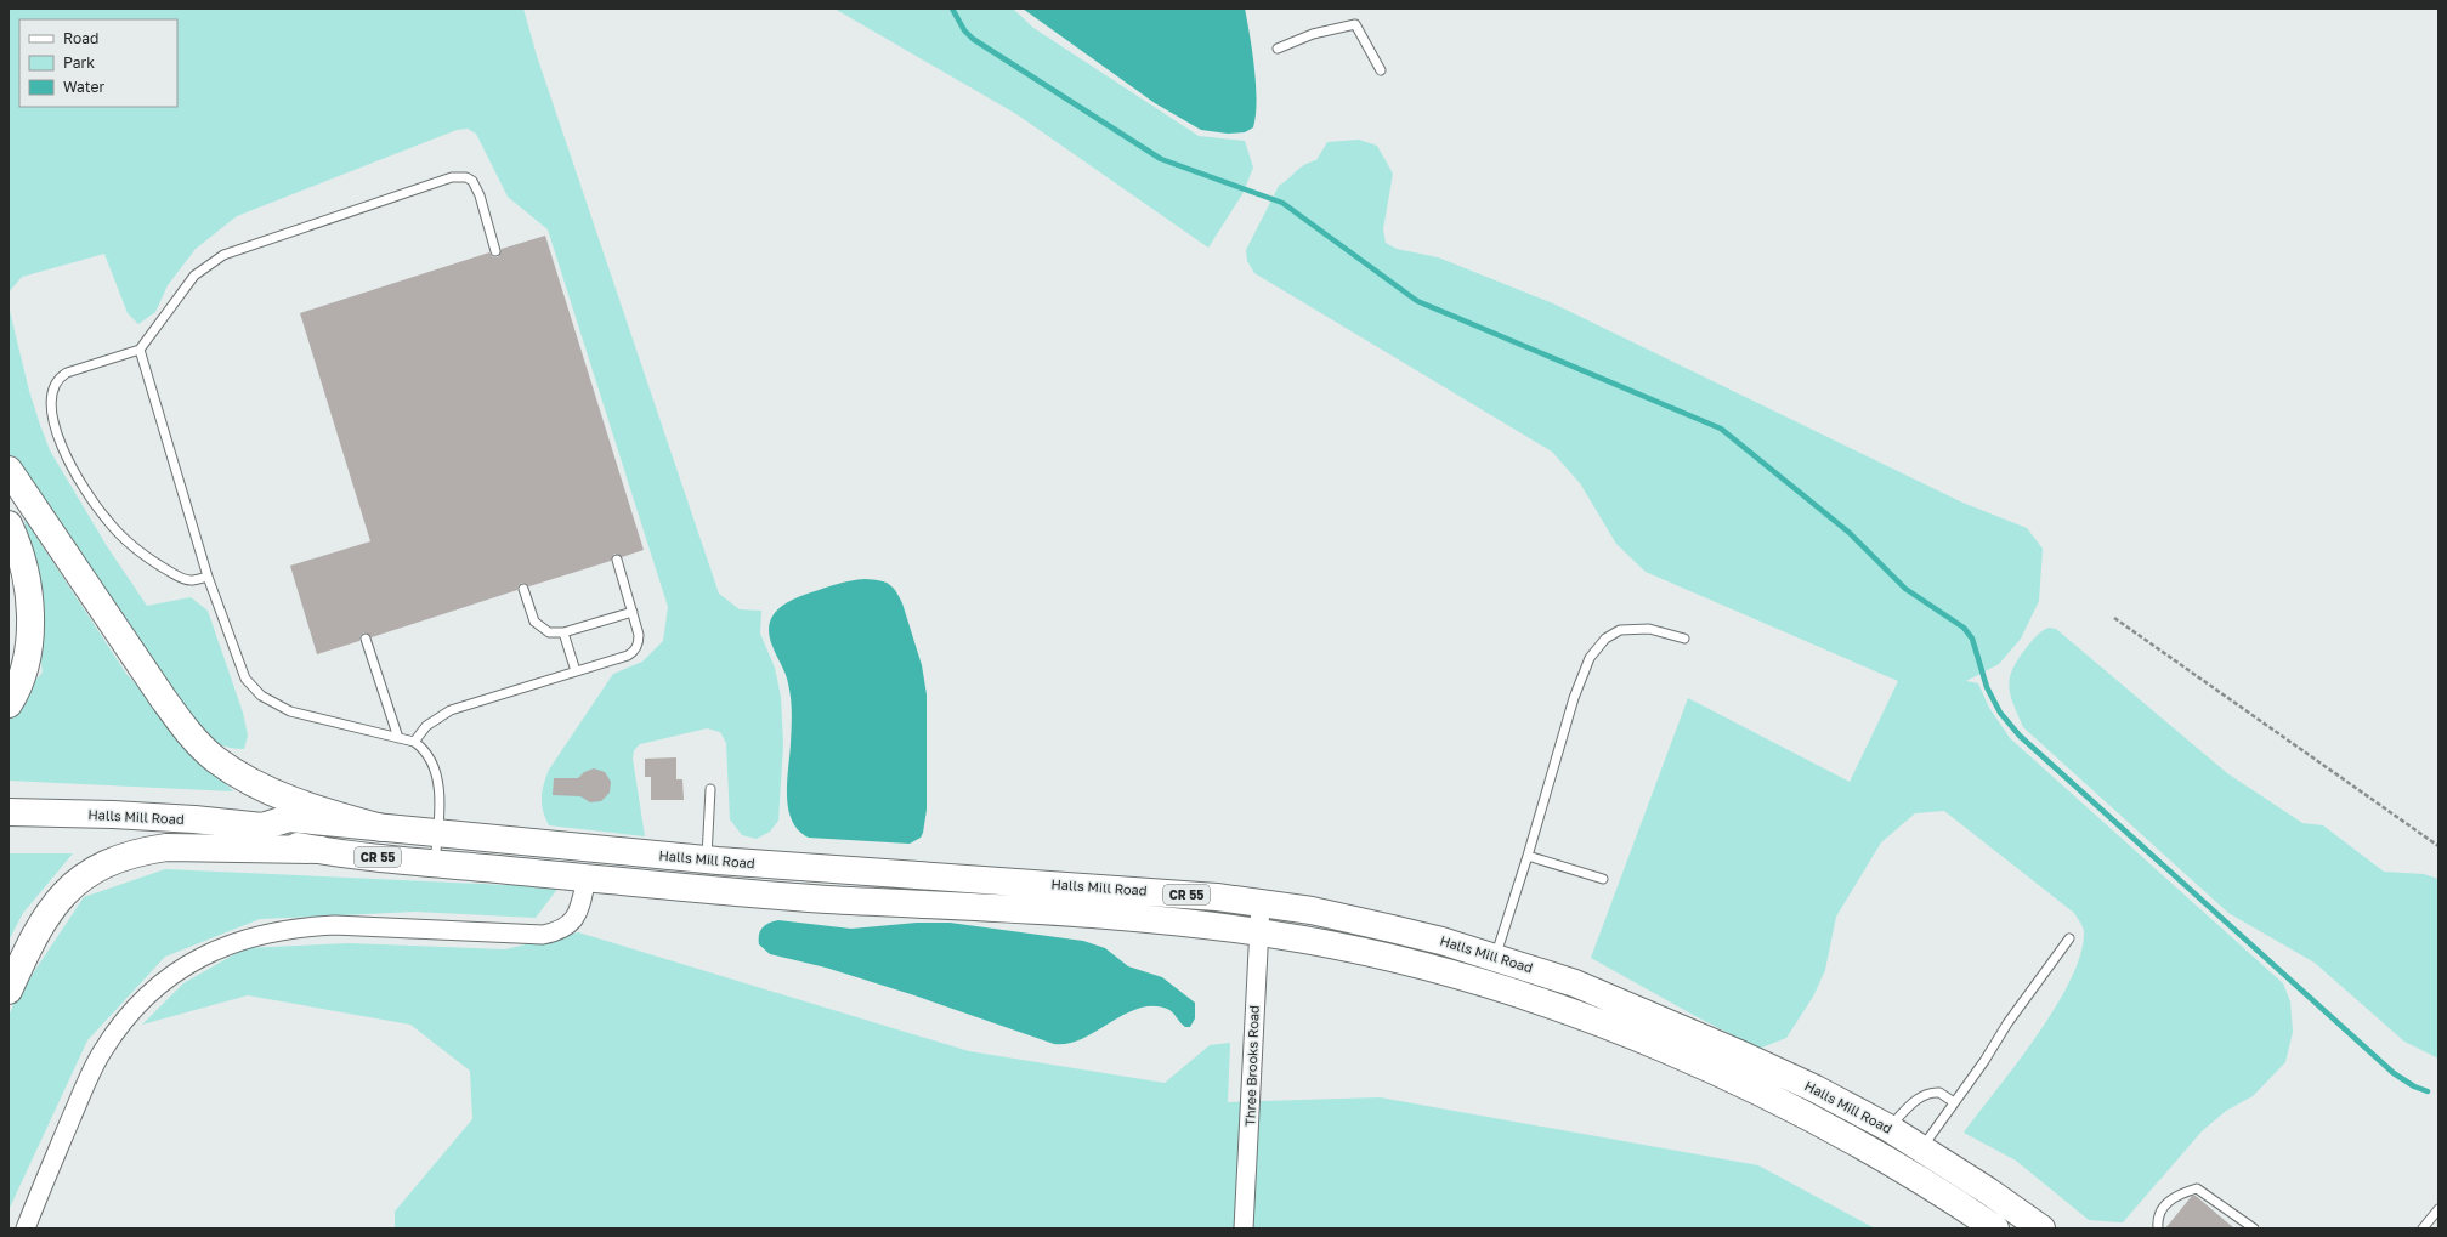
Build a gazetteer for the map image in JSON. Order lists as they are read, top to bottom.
{
  "streets": {
    "main road": ["Halls Mill Road", "CR 55"],
    "street": ["Three Brooks Road"]
  },
  "crossings": [
    ["Halls Mill Road", "Three Brooks Road"]
  ],
  "legend": ["Road", "Park", "Water"]
}
